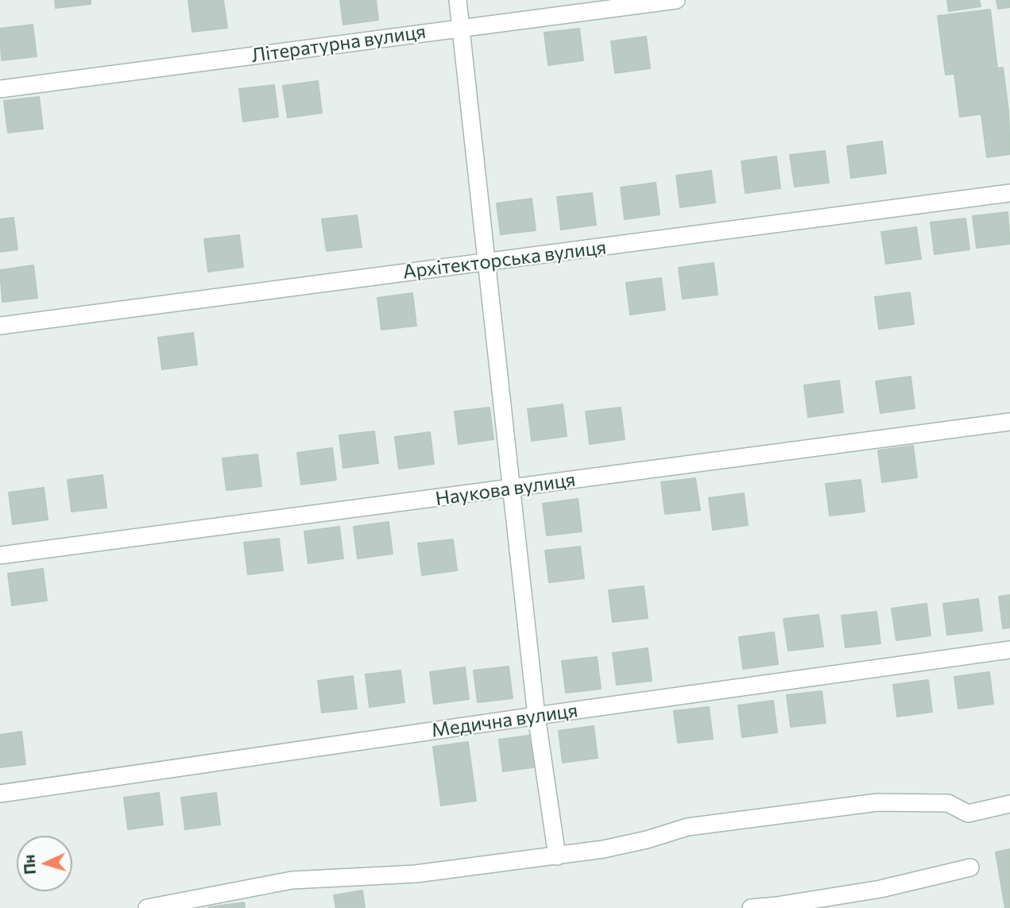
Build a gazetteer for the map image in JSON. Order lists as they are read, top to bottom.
{
  "streets": {
    "street": [
      "Літературна вулиця",
      "Архітекторська вулиця",
      "Наукова вулиця",
      "Медична вулиця"
    ]
  },
  "north": "left"
}
